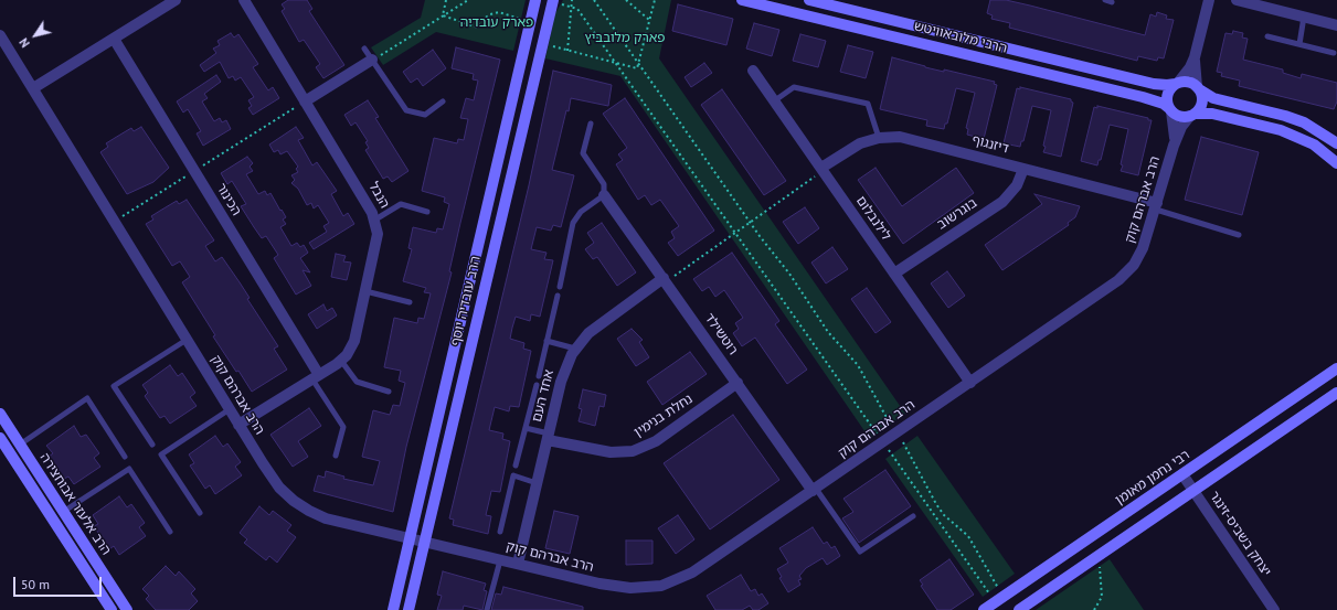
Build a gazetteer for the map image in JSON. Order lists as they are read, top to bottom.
{
  "streets": {
    "street": [
      "הרבי מלובאוויטש",
      "דיזנגוף",
      "הנבל",
      "הכינור",
      "הרב אברהם קוק",
      "בוגרשוב",
      "לילנבלום",
      "הרב עובדיה יוסף",
      "רוטשילד",
      "אחד העם",
      "נחלת בנימין",
      "רבי נחמן מאומן",
      "הרב אלעזר אבוחצירה",
      "יצחק בשביס-זינגר"
    ]
  },
  "crossings": [
    ["הרבי מלובאוויטש", "הרב אברהם קוק"],
    ["דיזנגוף", "הרב אברהם קוק"],
    ["דיזנגוף", "בוגרשוב"],
    ["דיזנגוף", "לילנבלום"],
    ["הנבל", "הכינור"],
    ["הנבל", "הרב אברהם קוק"],
    ["הרב אברהם קוק", "לילנבלום"],
    ["הרב אברהם קוק", "הרב עובדיה יוסף"],
    ["הרב אברהם קוק", "רוטשילד"],
    ["הרב אברהם קוק", "אחד העם"],
    ["בוגרשוב", "לילנבלום"],
    ["רוטשילד", "אחד העם"],
    ["רוטשילד", "נחלת בנימין"],
    ["אחד העם", "נחלת בנימין"],
    ["רבי נחמן מאומן", "יצחק בשביס-זינגר"]
  ],
  "parks": ["פארק עובדיה", "פארק מלובביץ"],
  "scale_bar": "50 m",
  "north": "bottom left"
}
